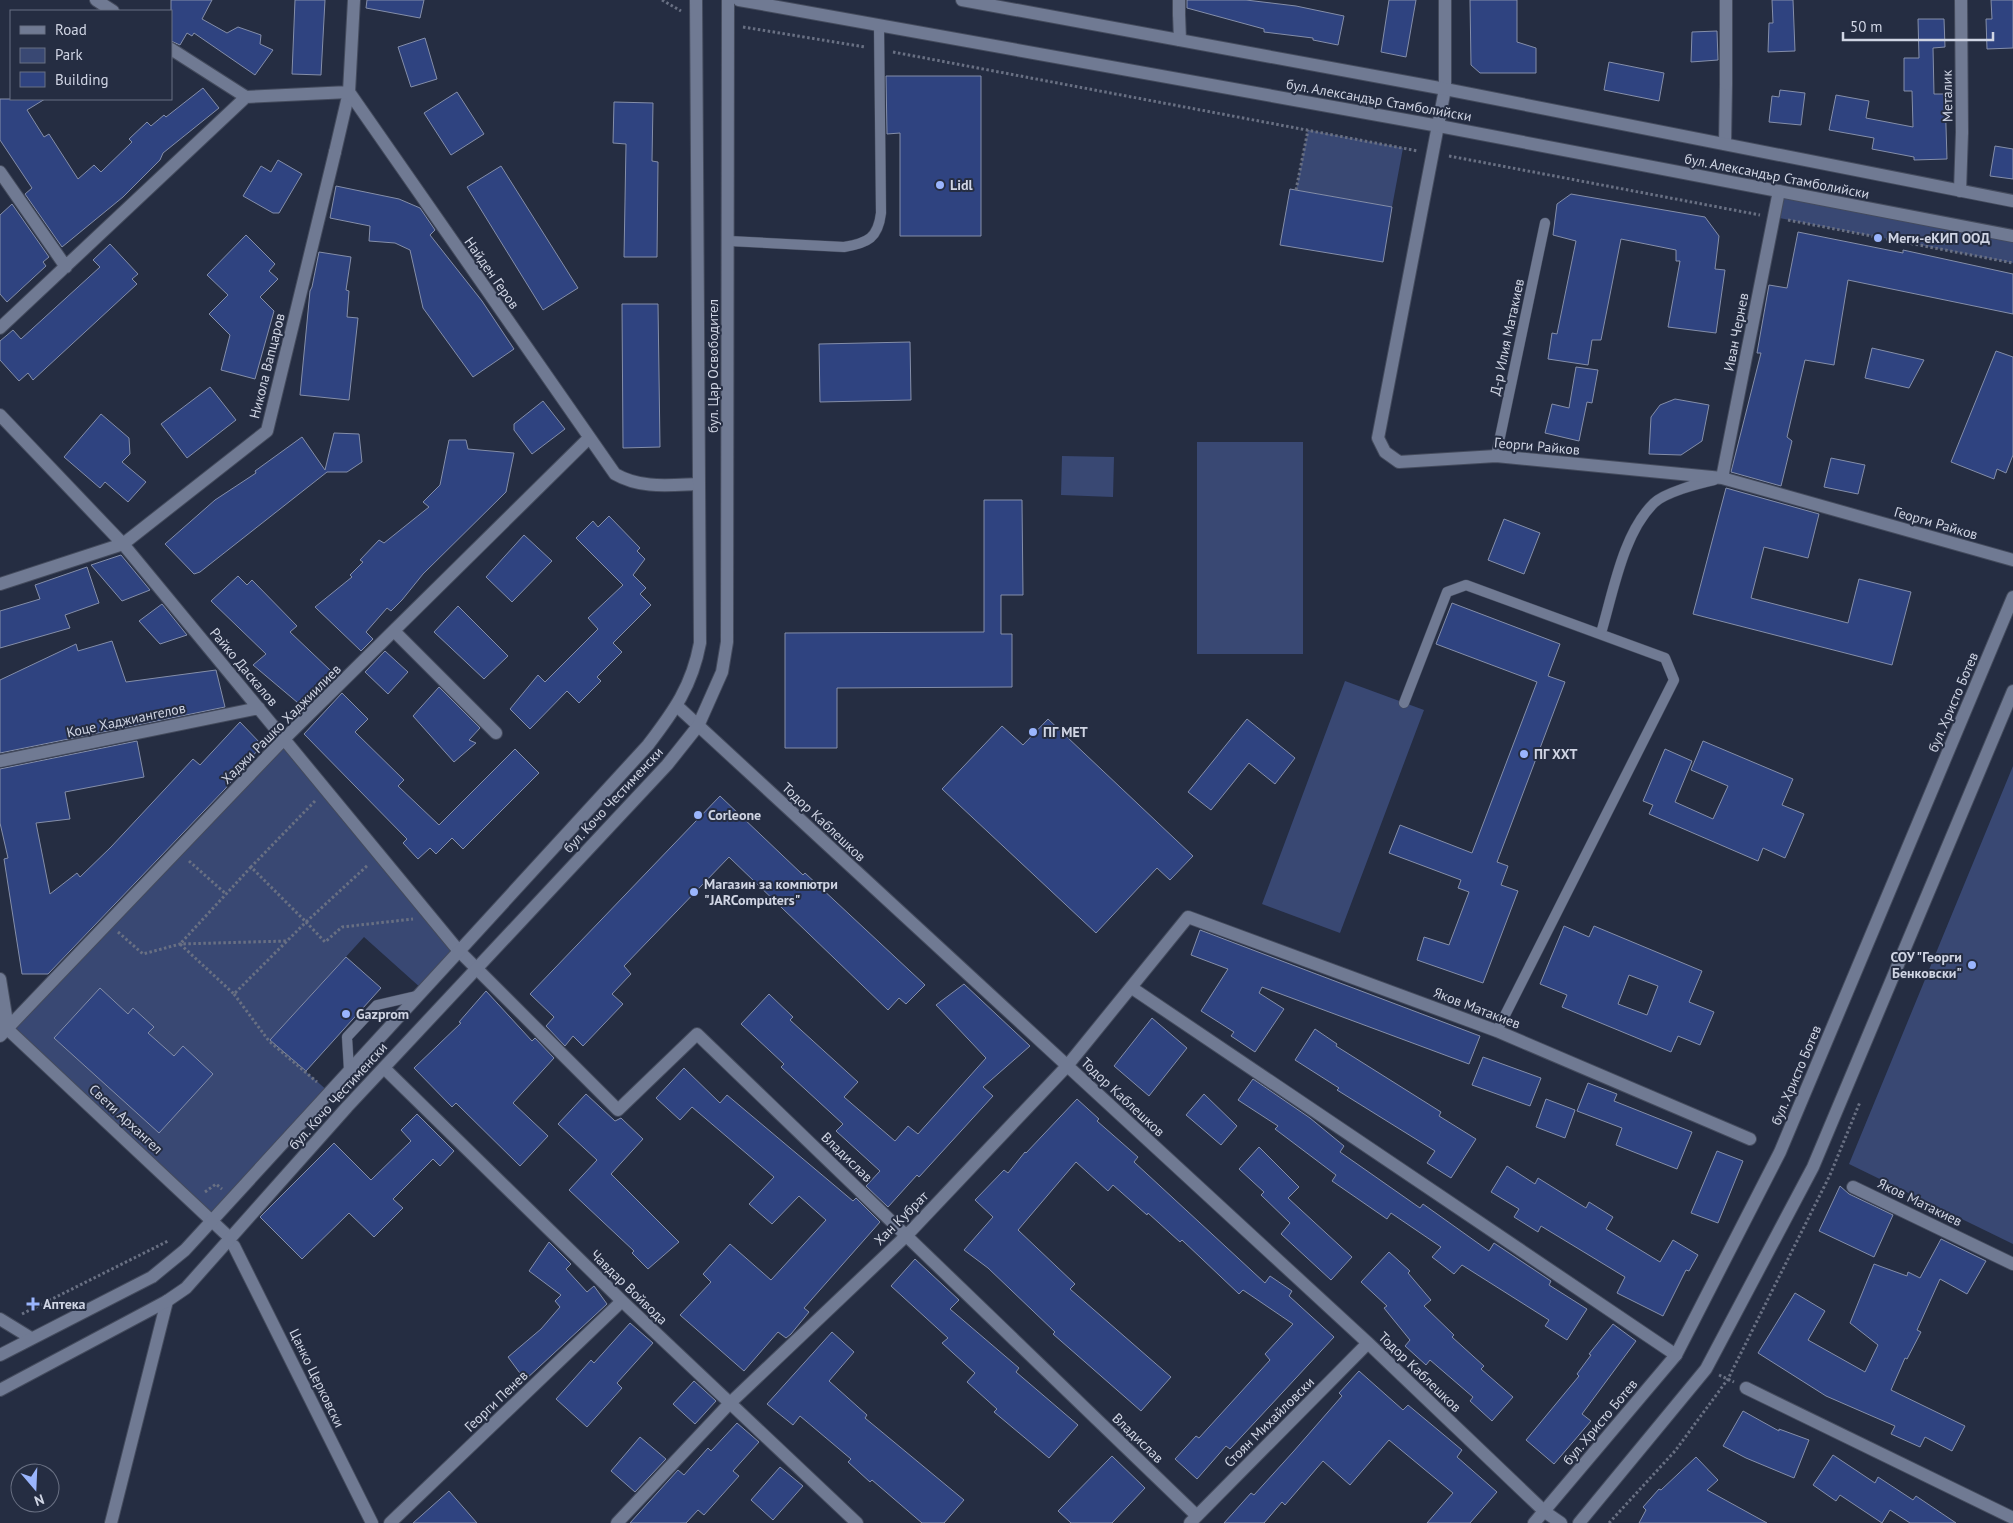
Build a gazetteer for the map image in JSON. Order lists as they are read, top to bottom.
{
  "streets": {
    "street": [
      "Металик",
      "бул. Александър Стамболийски",
      "Найден Геров",
      "Иван Чернев",
      "Никола Вапцаров",
      "бул. Цар Освободител",
      "Георги Райков",
      "Райко Даскалов",
      "бул. Христо Ботев",
      "Коце Хаджиангелов",
      "Хаджи Рашко Хаджиилиев",
      "бул. Кочо Честименски",
      "Тодор Каблешков",
      "Яков Матакиев",
      "Свети Архангел",
      "Владислав",
      "Хан Кубрат",
      "Чавдар Войвода",
      "Цанко Церковски",
      "Георги Пенев",
      "Стоян Михайловски"
    ],
    "lane": ["Д-р Илия Матакиев"]
  },
  "crossings": [
    ["Металик", "бул. Александър Стамболийски"],
    ["бул. Александър Стамболийски", "Иван Чернев"],
    ["бул. Александър Стамболийски", "Георги Райков"],
    ["Найден Геров", "Никола Вапцаров"],
    ["Найден Геров", "бул. Цар Освободител"],
    ["Найден Геров", "Хаджи Рашко Хаджиилиев"],
    ["Иван Чернев", "Георги Райков"],
    ["Д-р Илия Матакиев", "Георги Райков"],
    ["Никола Вапцаров", "Райко Даскалов"],
    ["бул. Цар Освободител", "бул. Кочо Честименски"],
    ["бул. Цар Освободител", "Тодор Каблешков"],
    ["Райко Даскалов", "Коце Хаджиангелов"],
    ["Райко Даскалов", "Хаджи Рашко Хаджиилиев"],
    ["Райко Даскалов", "бул. Кочо Честименски"],
    ["Райко Даскалов", "Владислав"],
    ["бул. Христо Ботев", "Тодор Каблешков"],
    ["Хаджи Рашко Хаджиилиев", "Свети Архангел"],
    ["бул. Кочо Честименски", "Тодор Каблешков"],
    ["бул. Кочо Честименски", "Свети Архангел"],
    ["бул. Кочо Честименски", "Владислав"],
    ["бул. Кочо Честименски", "Чавдар Войвода"],
    ["бул. Кочо Честименски", "Цанко Церковски"],
    ["Тодор Каблешков", "Хан Кубрат"],
    ["Тодор Каблешков", "Стоян Михайловски"],
    ["Яков Матакиев", "Хан Кубрат"],
    ["Свети Архангел", "Цанко Церковски"],
    ["Владислав", "Хан Кубрат"],
    ["Владислав", "Стоян Михайловски"],
    ["Хан Кубрат", "Чавдар Войвода"],
    ["Чавдар Войвода", "Георги Пенев"]
  ],
  "places": {
    "other": [
      "Lidl",
      "Меги-еКИП ООД",
      "ПГ МЕТ",
      "ПГ ХХТ",
      "Corleone",
      "Магазин за компютри \"JARComputers\"",
      "СОУ \"Георги Бенковски\"",
      "Gazprom"
    ],
    "health": ["Аптека"]
  },
  "legend": ["Road", "Park", "Building"],
  "scale_bar": "50 m",
  "north": "bottom"
}
